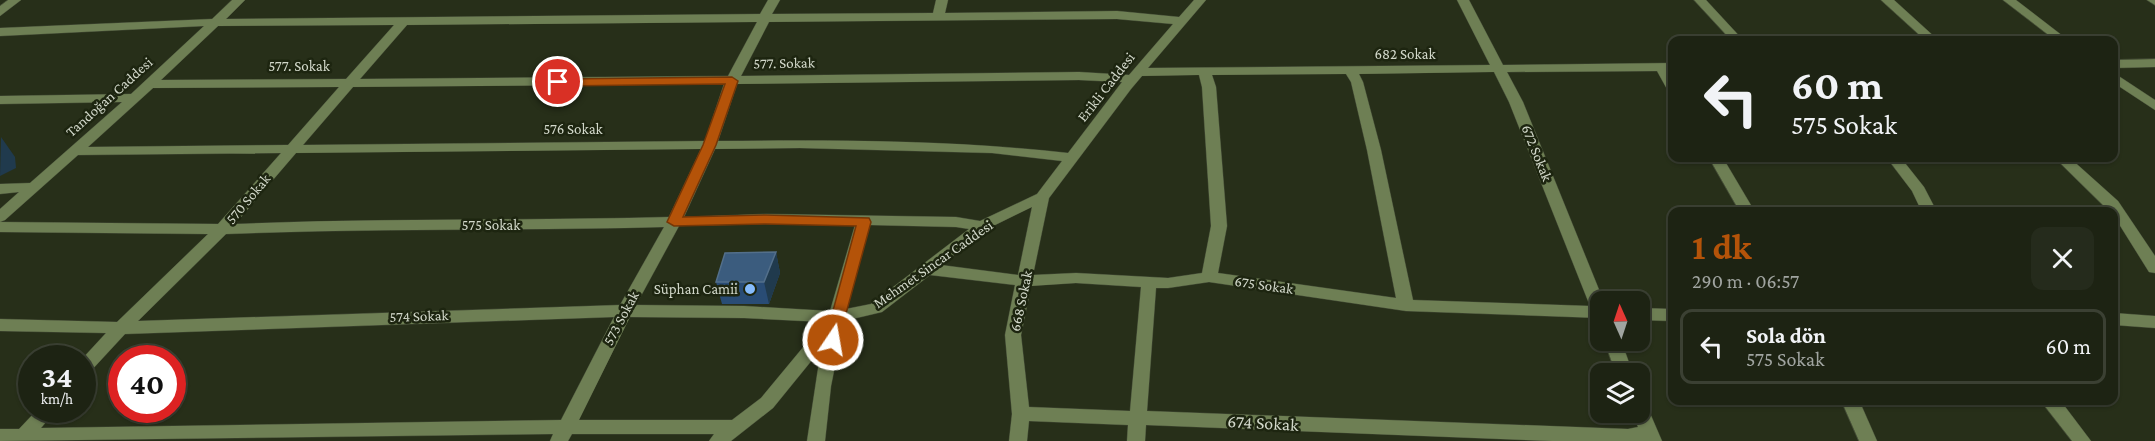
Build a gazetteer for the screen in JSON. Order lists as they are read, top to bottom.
{
  "streets": {
    "street": [
      "682 Sokak",
      "577. Sokak",
      "Erikli Caddesi",
      "Tandoğan Caddesi",
      "576 Sokak",
      "672 Sokak",
      "570 Sokak",
      "575 Sokak",
      "Mehmet Sincar Caddesi",
      "675 Sokak",
      "668 Sokak",
      "574 Sokak",
      "573 Sokak",
      "674 Sokak"
    ]
  },
  "crossings": [
    ["682 Sokak", "577. Sokak"],
    ["682 Sokak", "Erikli Caddesi"],
    ["682 Sokak", "672 Sokak"],
    ["577. Sokak", "Erikli Caddesi"],
    ["577. Sokak", "Tandoğan Caddesi"],
    ["577. Sokak", "570 Sokak"],
    ["577. Sokak", "573 Sokak"],
    ["Erikli Caddesi", "576 Sokak"],
    ["Erikli Caddesi", "Mehmet Sincar Caddesi"],
    ["Erikli Caddesi", "668 Sokak"],
    ["Tandoğan Caddesi", "576 Sokak"],
    ["576 Sokak", "570 Sokak"],
    ["576 Sokak", "573 Sokak"],
    ["570 Sokak", "575 Sokak"],
    ["570 Sokak", "574 Sokak"],
    ["575 Sokak", "Mehmet Sincar Caddesi"],
    ["575 Sokak", "573 Sokak"],
    ["Mehmet Sincar Caddesi", "675 Sokak"],
    ["Mehmet Sincar Caddesi", "668 Sokak"],
    ["Mehmet Sincar Caddesi", "574 Sokak"],
    ["675 Sokak", "668 Sokak"],
    ["668 Sokak", "674 Sokak"],
    ["574 Sokak", "573 Sokak"]
  ],
  "places": ["Süphan Camii"],
  "north": "top",
  "page": {
    "turn": ["60 m", "575 Sokak"],
    "heading": ["1 dk", "290 m · 06:57"],
    "list": [
      {
        "name": "Sola dön",
        "note": "575 Sokak",
        "value": "60 m"
      }
    ],
    "speed": "34 km/h",
    "limit": "40"
  }
}
